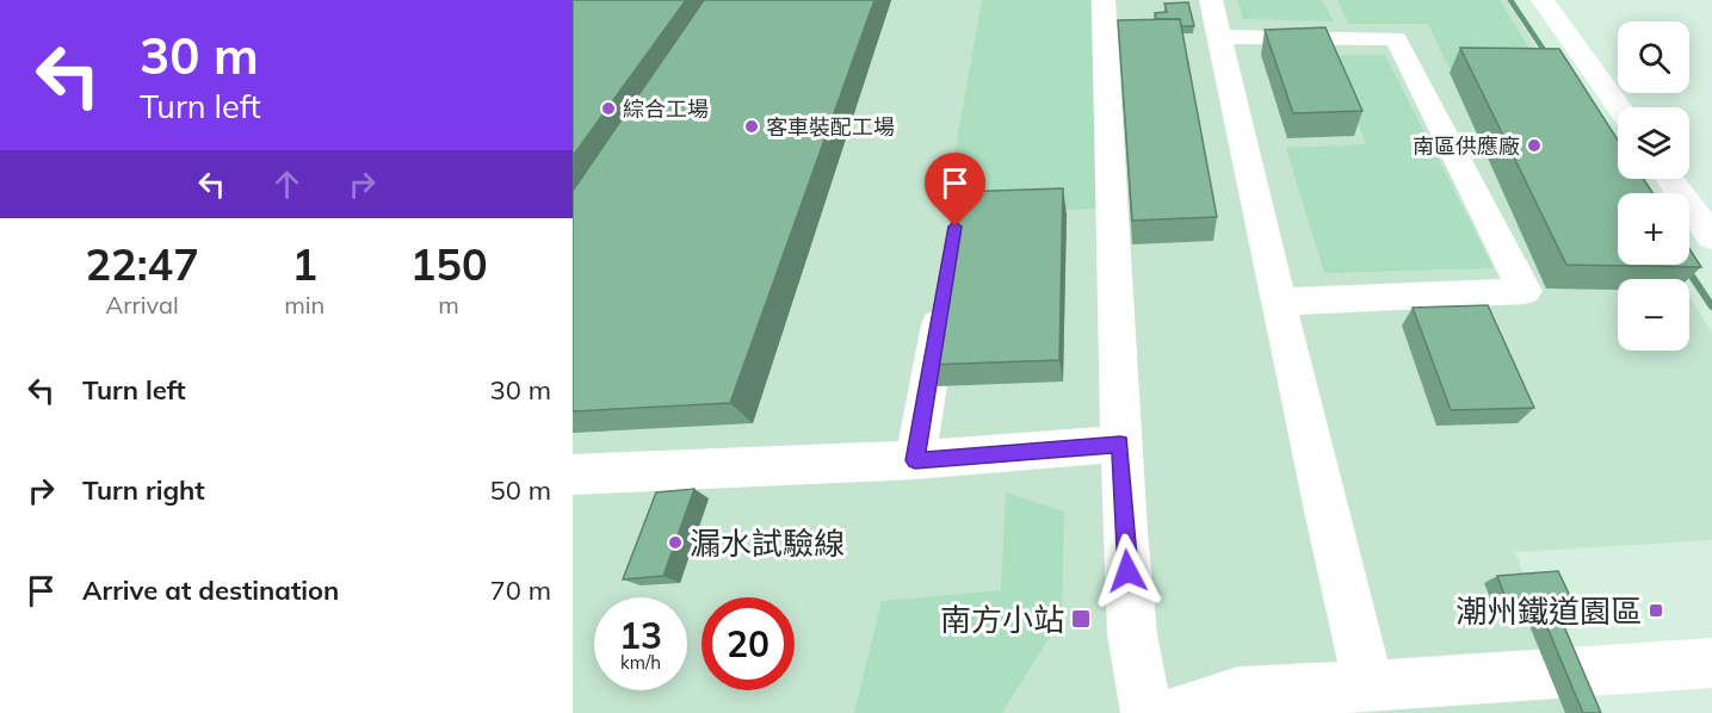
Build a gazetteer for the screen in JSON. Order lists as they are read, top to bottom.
{
  "places": {
    "other": [
      "綜合工場",
      "客車裝配工場",
      "南區供應廠",
      "漏水試驗線"
    ],
    "transit": ["潮州鐵道園區", "南方小站"]
  },
  "page": {
    "turn": ["30 m", "Turn left"],
    "map_buttons": ["+", "−"],
    "eta": [
      "22:47",
      "Arrival",
      "1",
      "min",
      "150",
      "m"
    ],
    "list": [
      {
        "name": "Turn left",
        "value": "30 m"
      },
      {
        "name": "Turn right",
        "value": "50 m"
      },
      {
        "name": "Arrive at destination",
        "value": "70 m"
      }
    ],
    "speed": "13 km/h",
    "limit": "20"
  }
}
